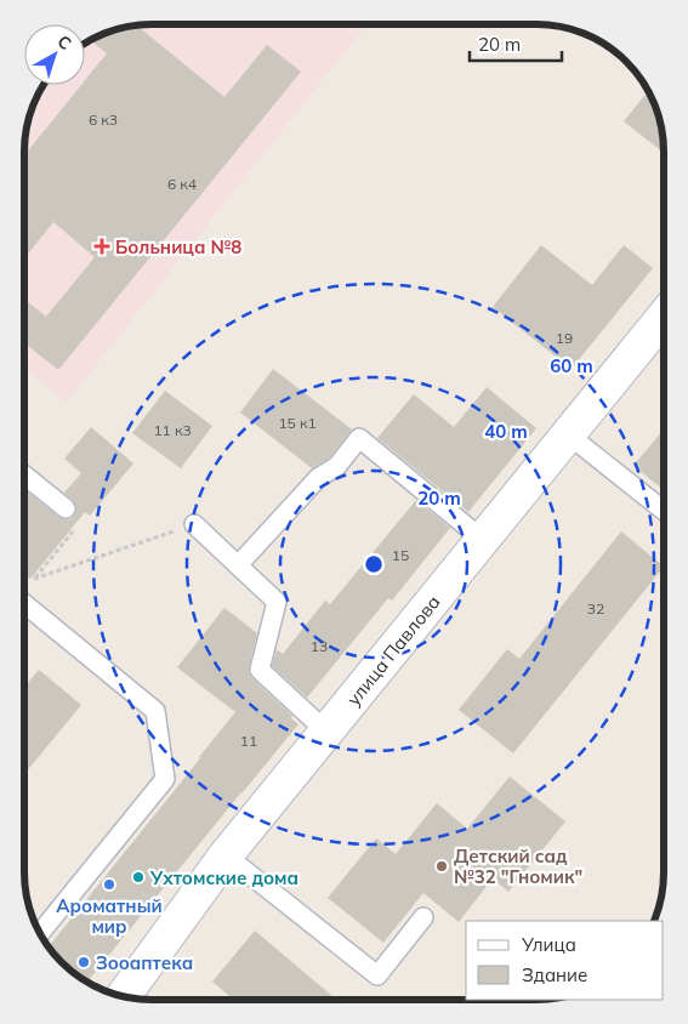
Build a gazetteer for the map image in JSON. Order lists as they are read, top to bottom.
{
  "streets": {
    "street": ["улица Павлова"]
  },
  "places": {
    "health": ["Больница №8"],
    "other": [
      "Детский сад №32 \"Гномик\"",
      "Ухтомские дома",
      "Ароматный мир",
      "Зооаптека"
    ]
  },
  "house_numbers": [
    "6 к3",
    "6 к4",
    "19",
    "15 к1",
    "11 к3",
    "15",
    "32",
    "13",
    "11"
  ],
  "legend": ["Улица", "Здание"],
  "scale_bar": "20 m",
  "north": "top right",
  "rings": ["60 m", "40 m", "20 m"]
}
